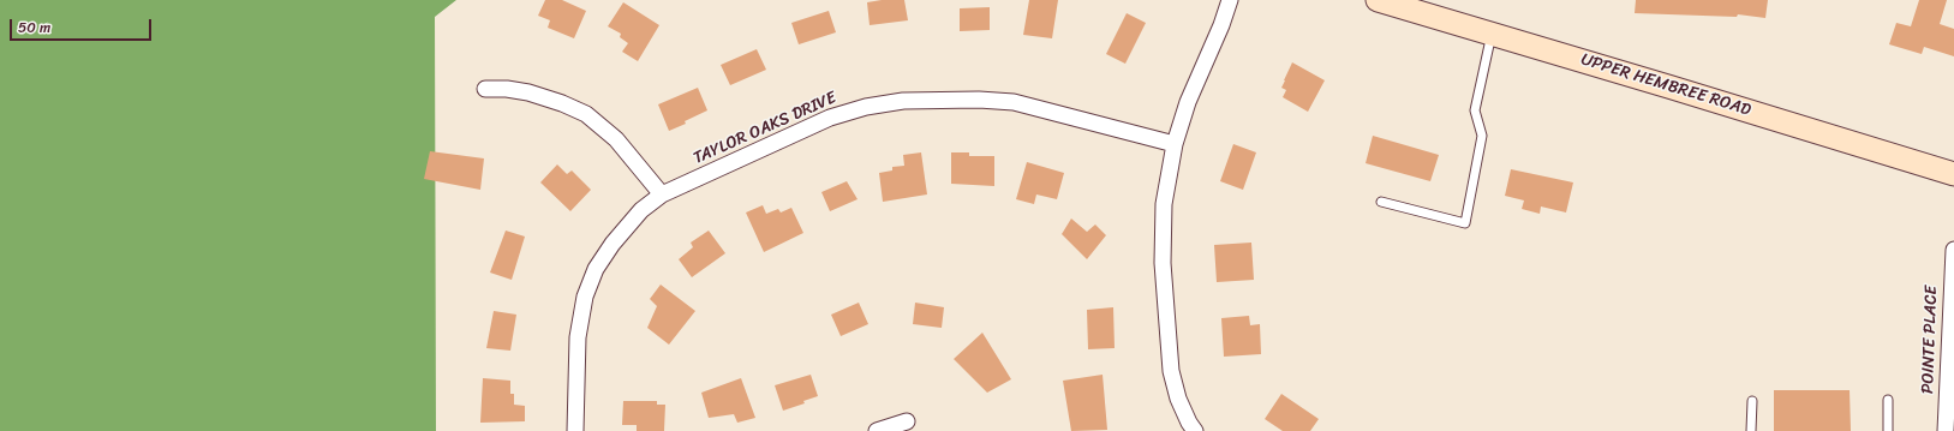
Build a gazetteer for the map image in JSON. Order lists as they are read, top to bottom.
{
  "streets": {
    "street": ["UPPER HEMBREE ROAD", "TAYLOR OAKS DRIVE", "POINTE PLACE"]
  },
  "scale_bar": "50 m"
}
